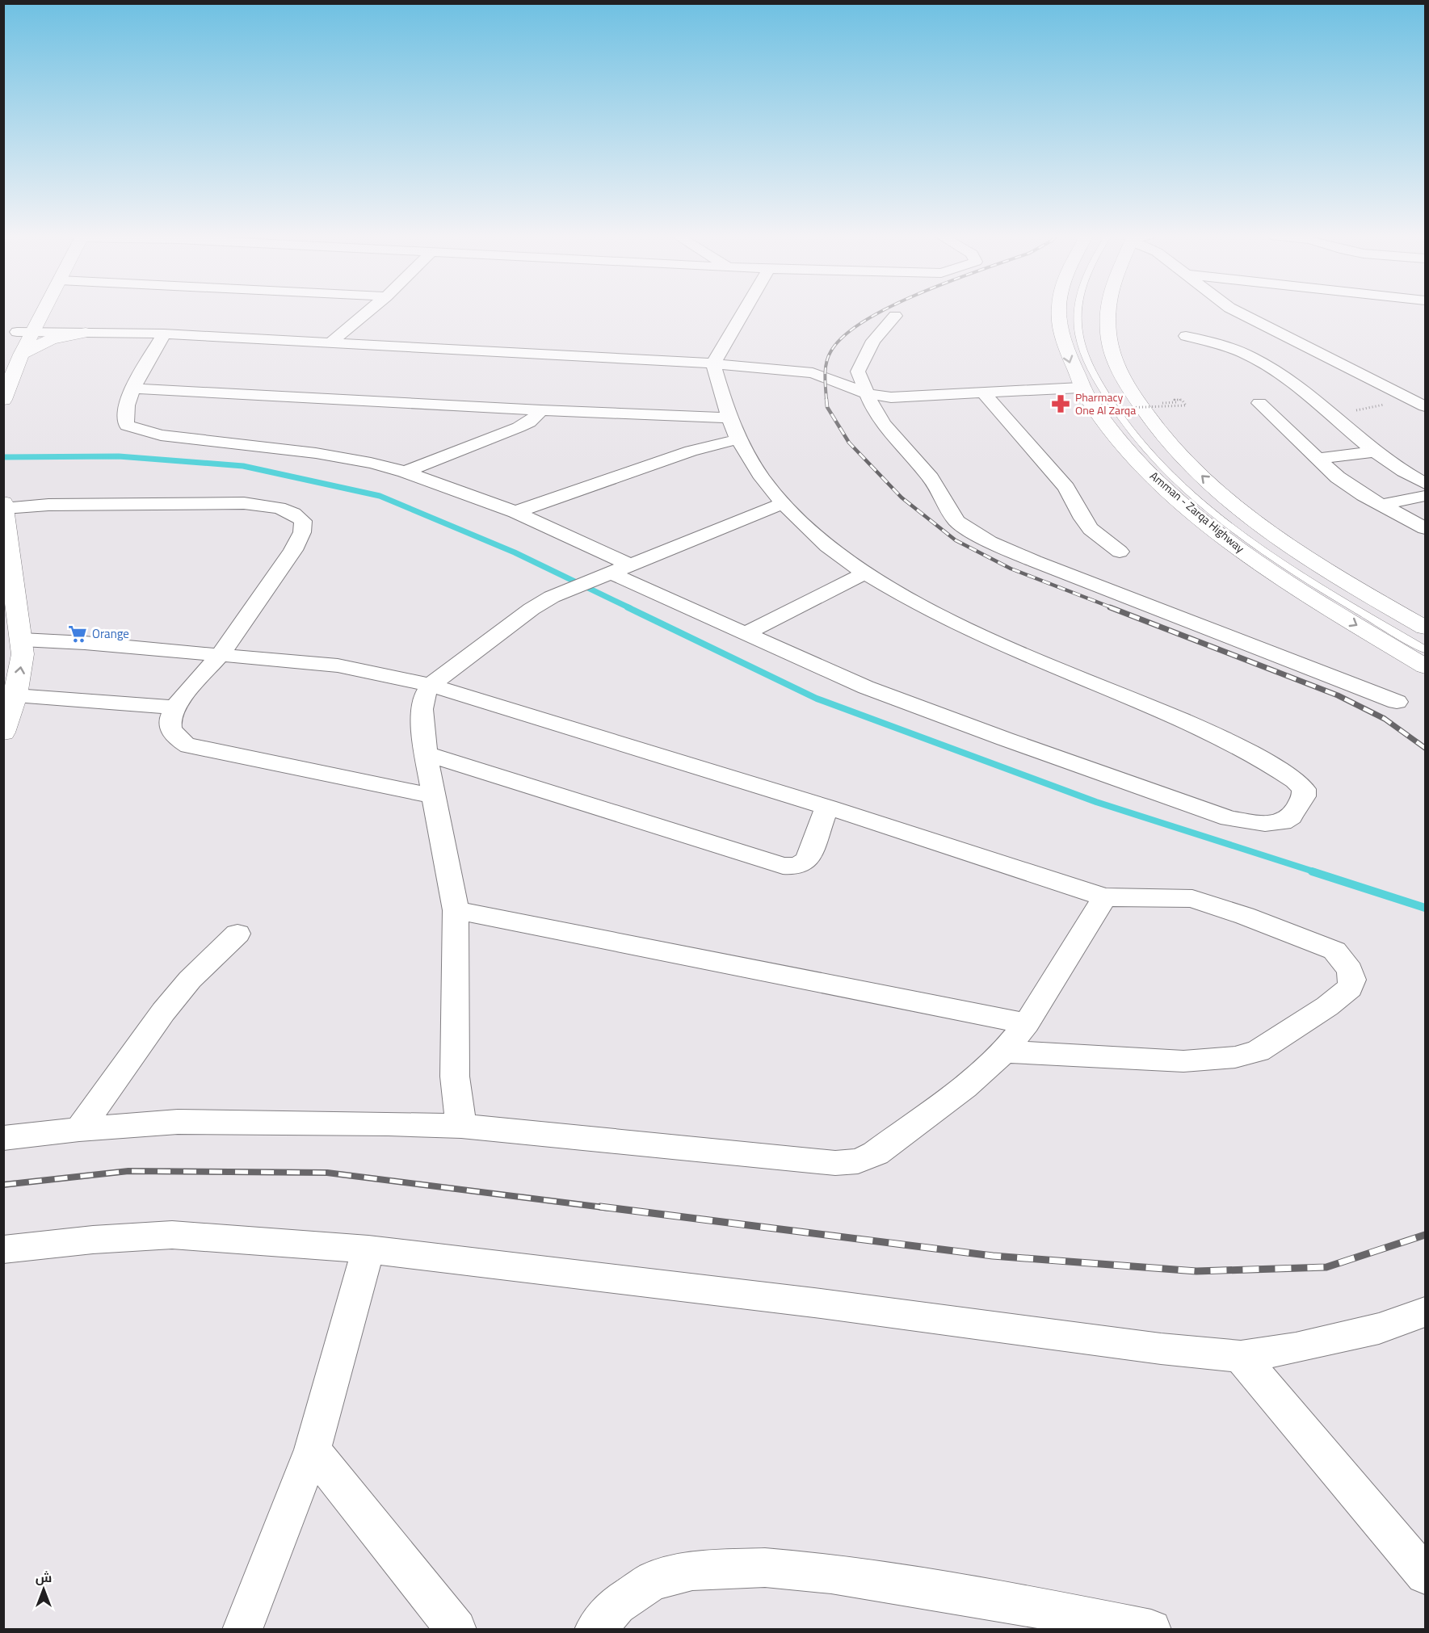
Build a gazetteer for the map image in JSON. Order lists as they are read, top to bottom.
{
  "streets": {
    "main road": ["Amman - Zarqa Highway"]
  },
  "places": {
    "pharmacy": ["Pharmacy One Al Zarqa"],
    "supermarket": ["Orange"]
  },
  "north": "top"
}
